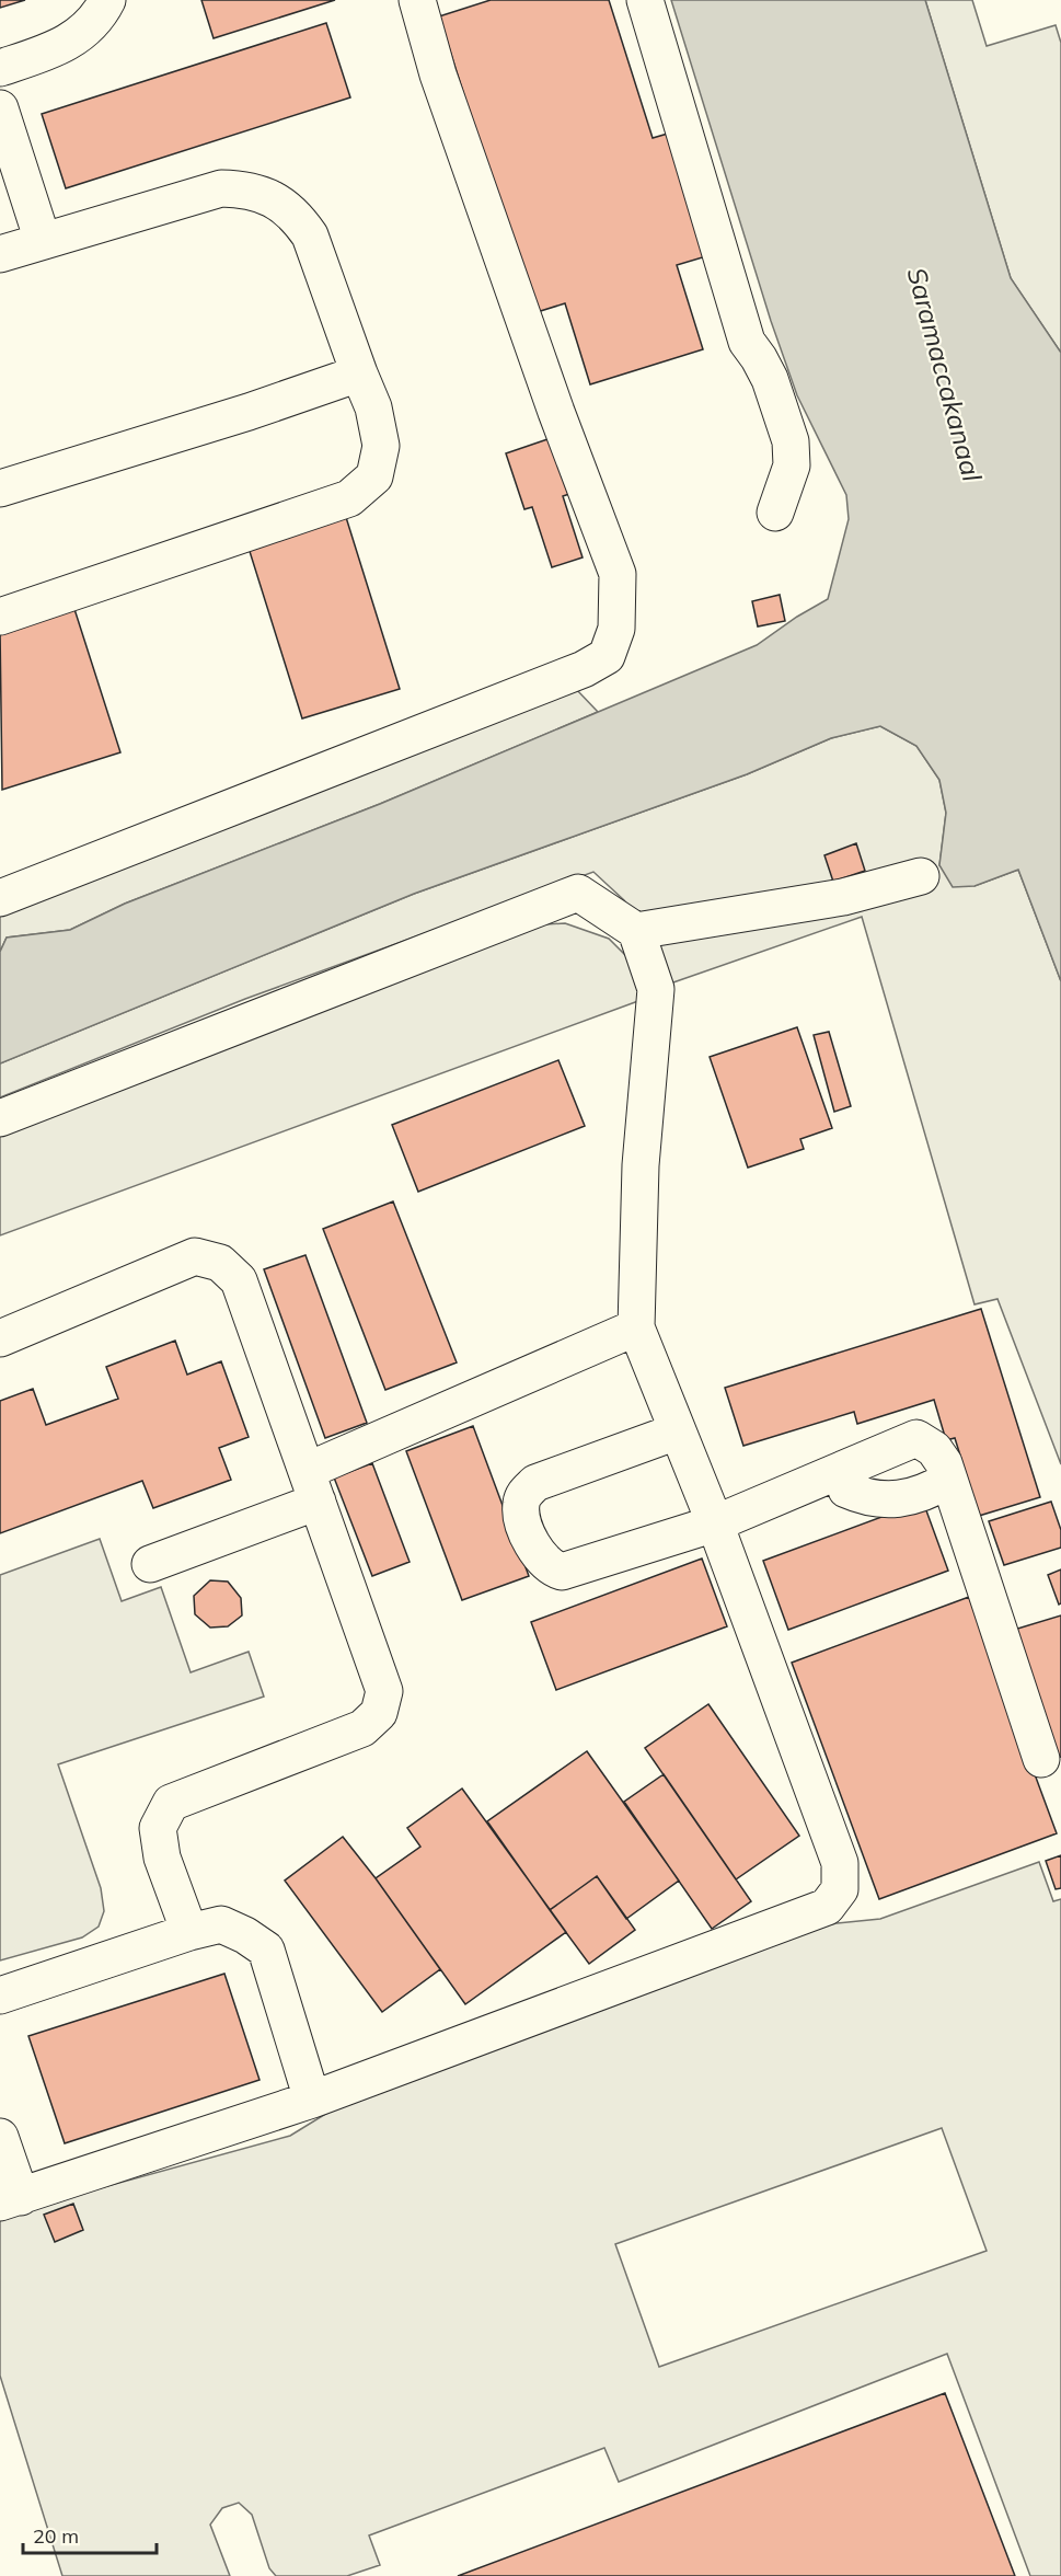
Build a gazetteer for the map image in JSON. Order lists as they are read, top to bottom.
{
  "water": ["Saramaccakanaal"],
  "scale_bar": "20 m"
}
